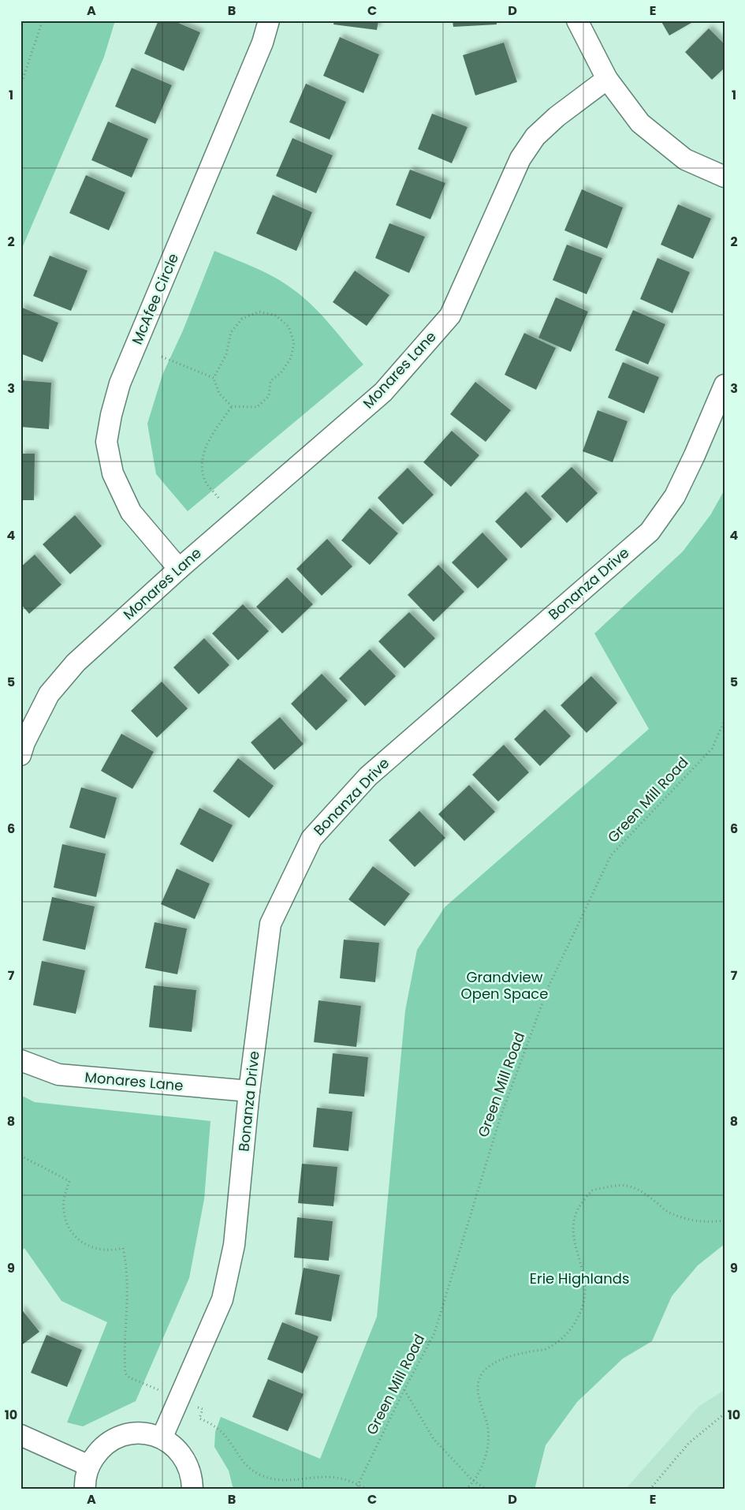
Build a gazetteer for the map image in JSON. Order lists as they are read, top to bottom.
{
  "streets": {
    "street": ["McAfee Circle", "Monares Lane", "Bonanza Drive"],
    "path": ["Green Mill Road"]
  },
  "crossings": [
    ["McAfee Circle", "Monares Lane"],
    ["Monares Lane", "Bonanza Drive"]
  ],
  "parks": ["Grandview Open Space", "Erie Highlands"],
  "grid": {
    "columns": [
      "A",
      "B",
      "C",
      "D",
      "E"
    ],
    "rows": [
      "1",
      "2",
      "3",
      "4",
      "5",
      "6",
      "7",
      "8",
      "9",
      "10"
    ]
  }
}
